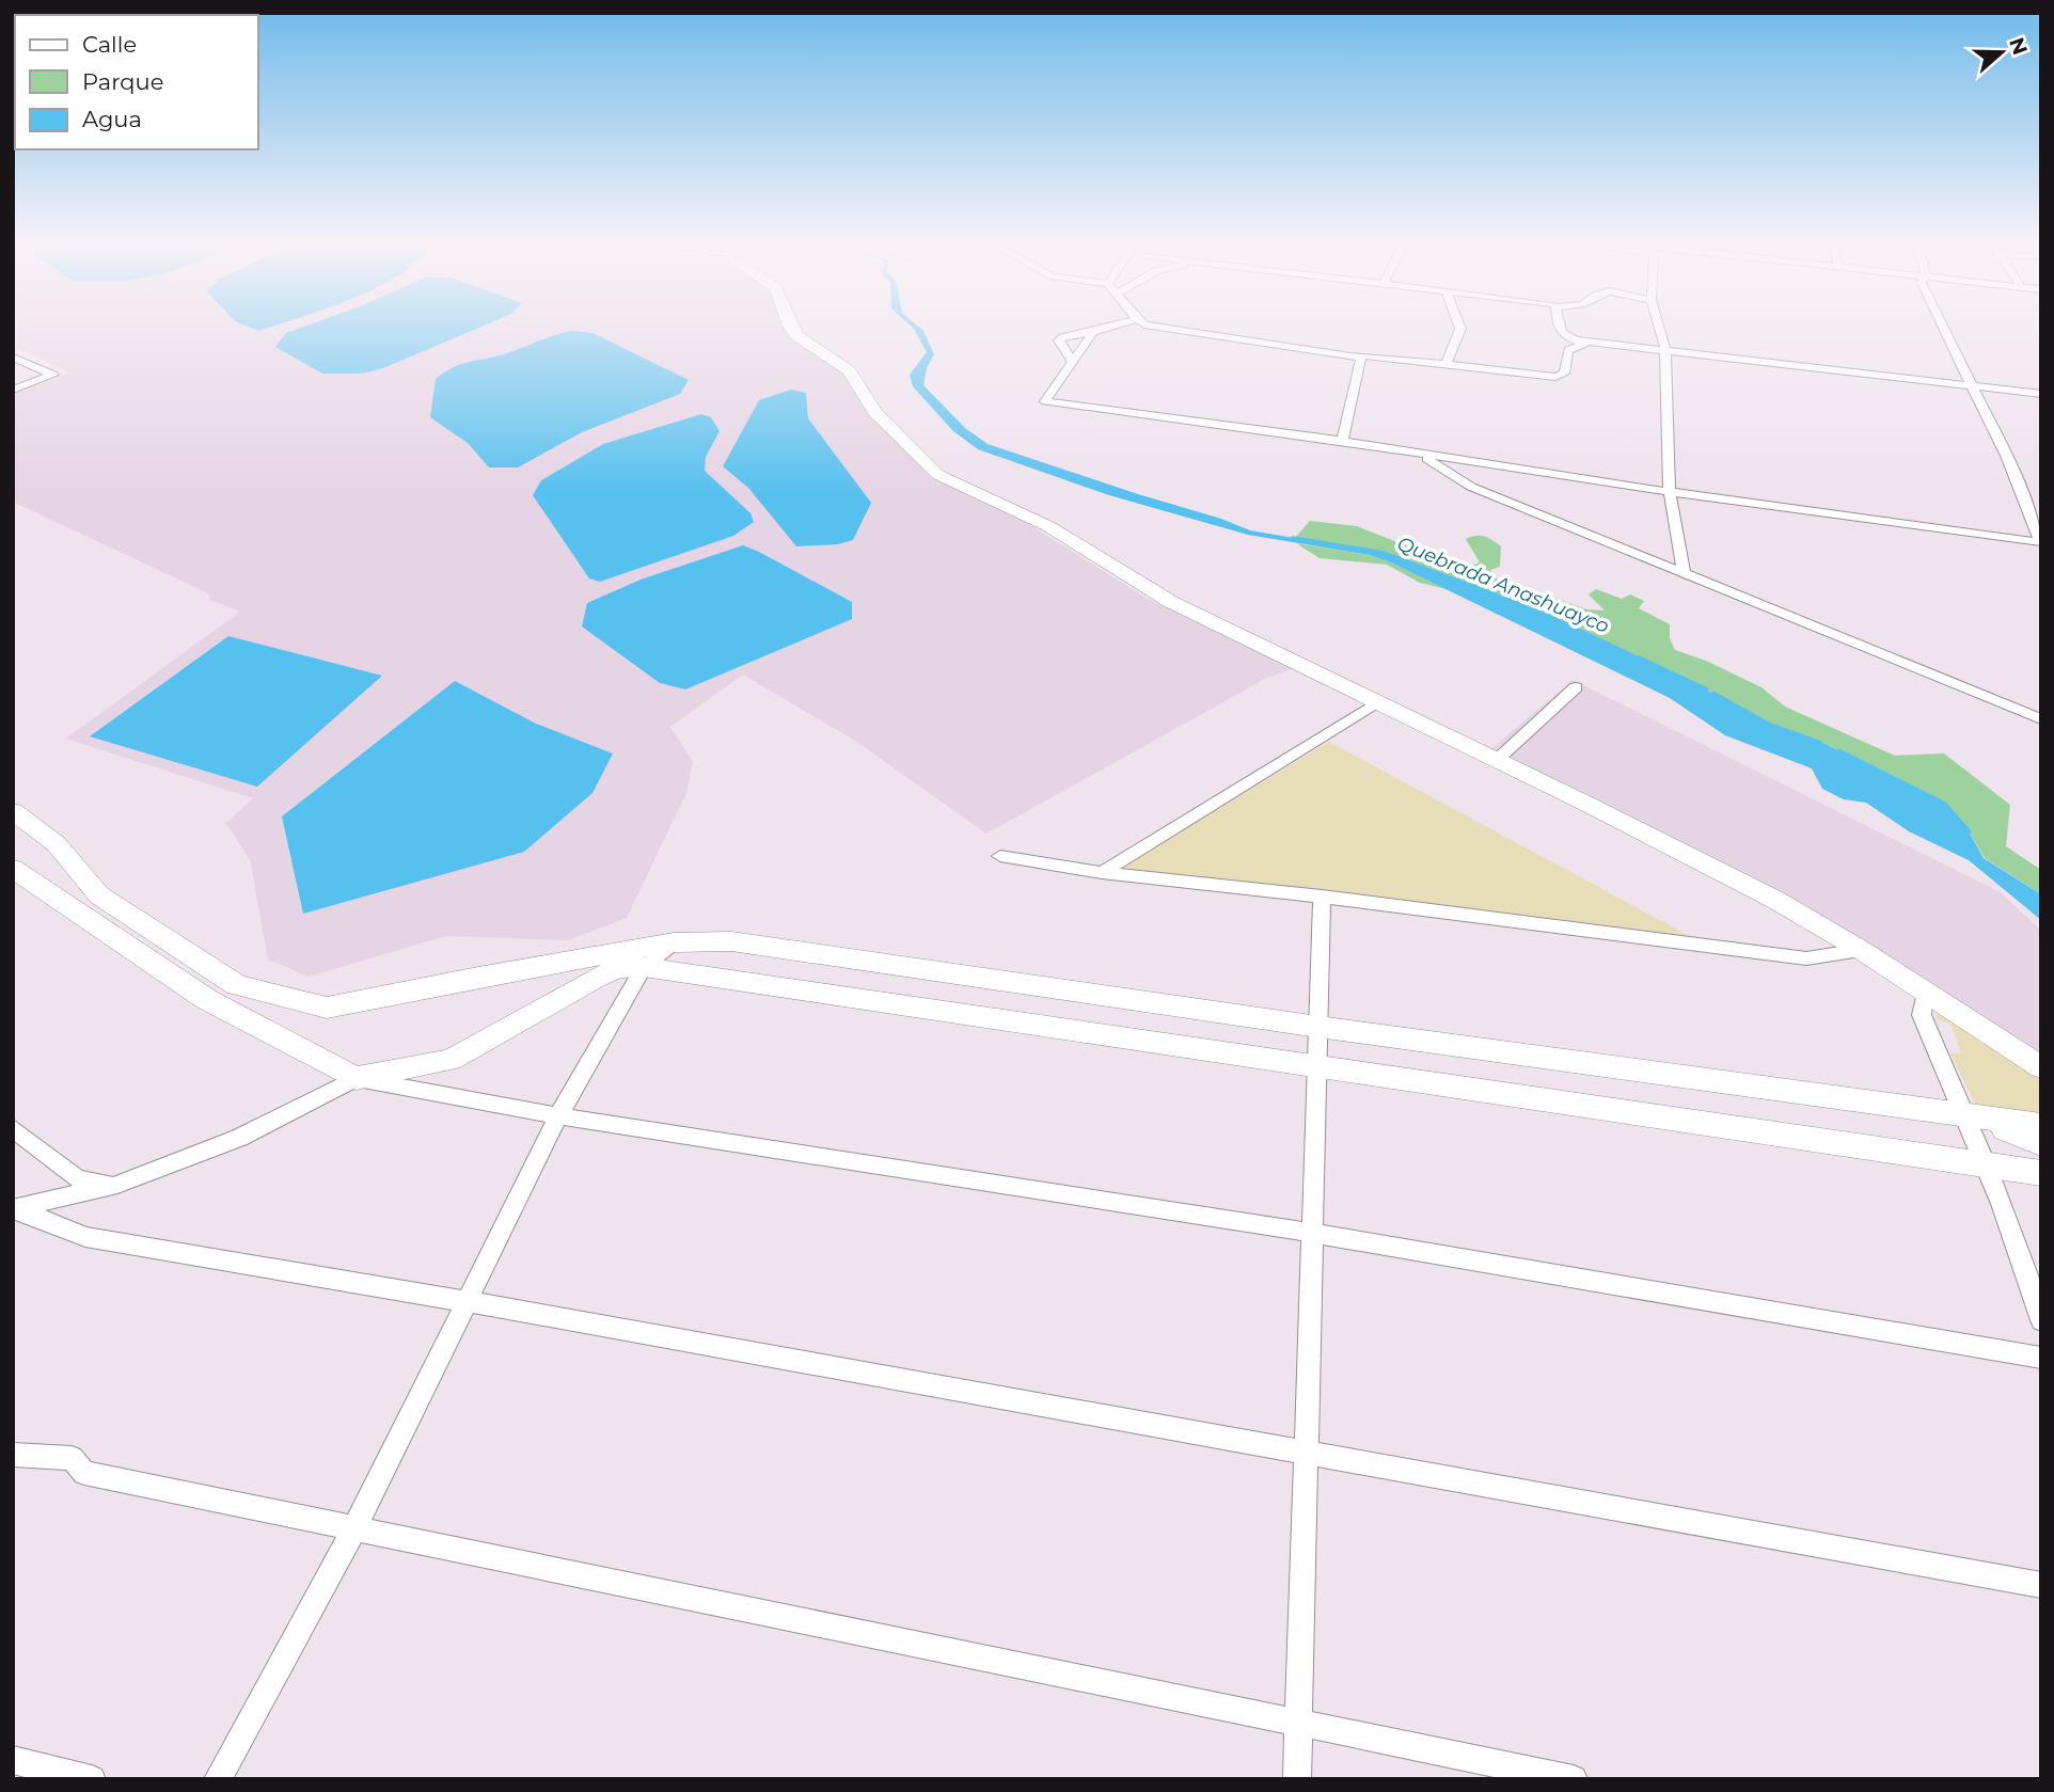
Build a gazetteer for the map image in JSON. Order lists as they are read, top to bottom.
{
  "water": ["Quebrada Anashuayco"],
  "legend": ["Calle", "Parque", "Agua"],
  "north": "right"
}
